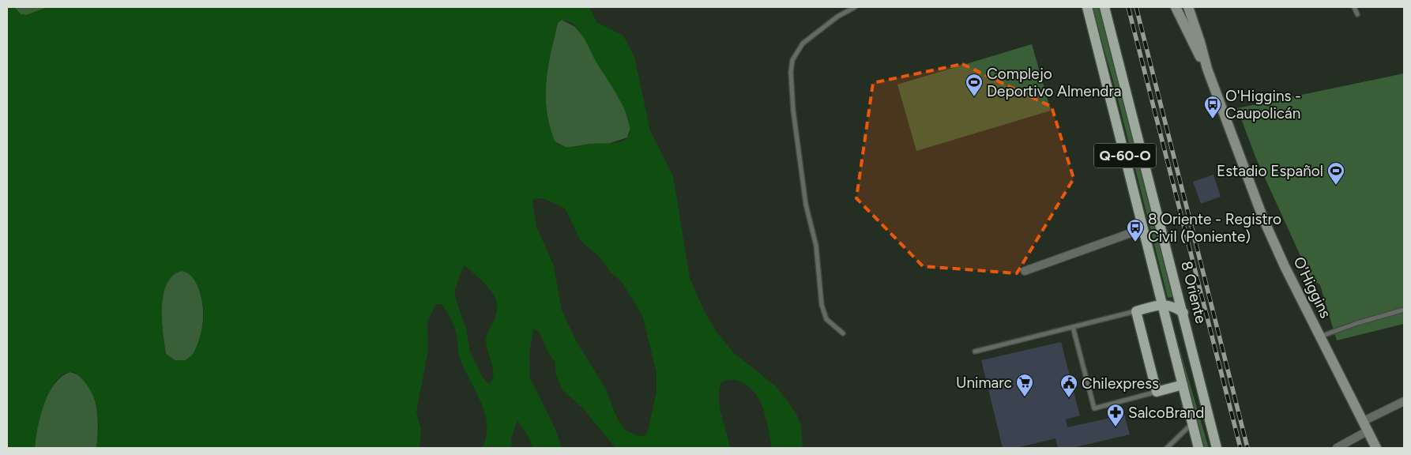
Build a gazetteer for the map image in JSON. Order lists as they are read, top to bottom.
{
  "streets": {
    "main road": ["Q-60-O", "O'Higgins", "8 Oriente"]
  },
  "places": {
    "sports": ["Complejo Deportivo Almendra", "Estadio Español"],
    "bus stop": ["O'Higgins - Caupolicán", "8 Oriente - Registro Civil (Poniente)"],
    "supermarket": ["Unimarc"],
    "public building": ["Chilexpress"],
    "pharmacy": ["SalcoBrand"]
  }
}
